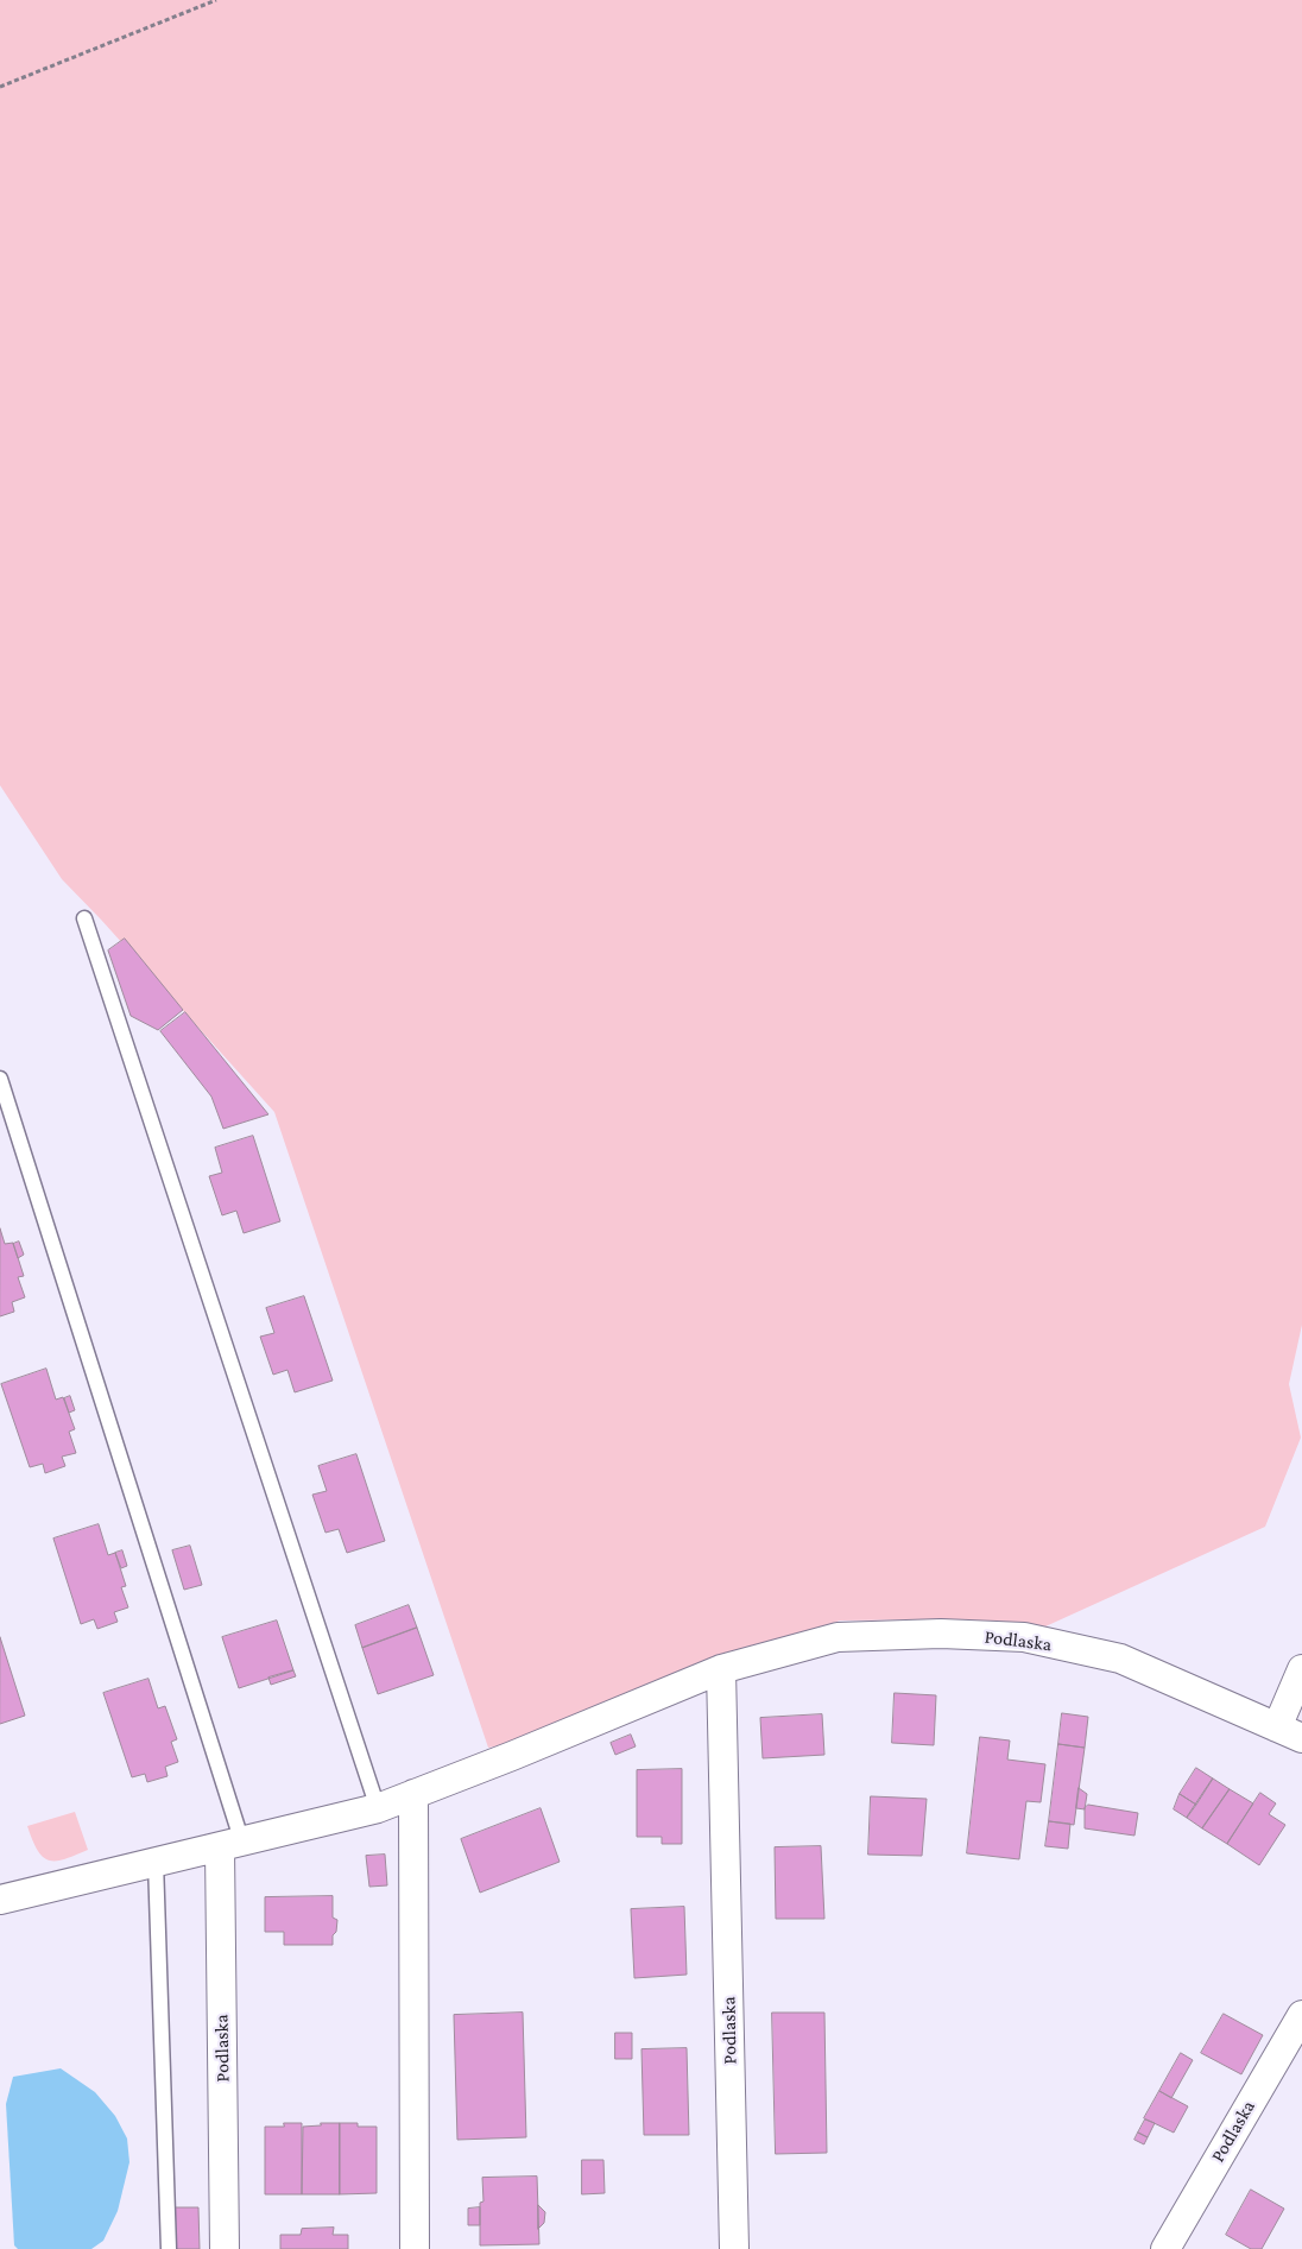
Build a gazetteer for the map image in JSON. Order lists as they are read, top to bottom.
{
  "streets": {
    "street": ["Podlaska"]
  }
}
